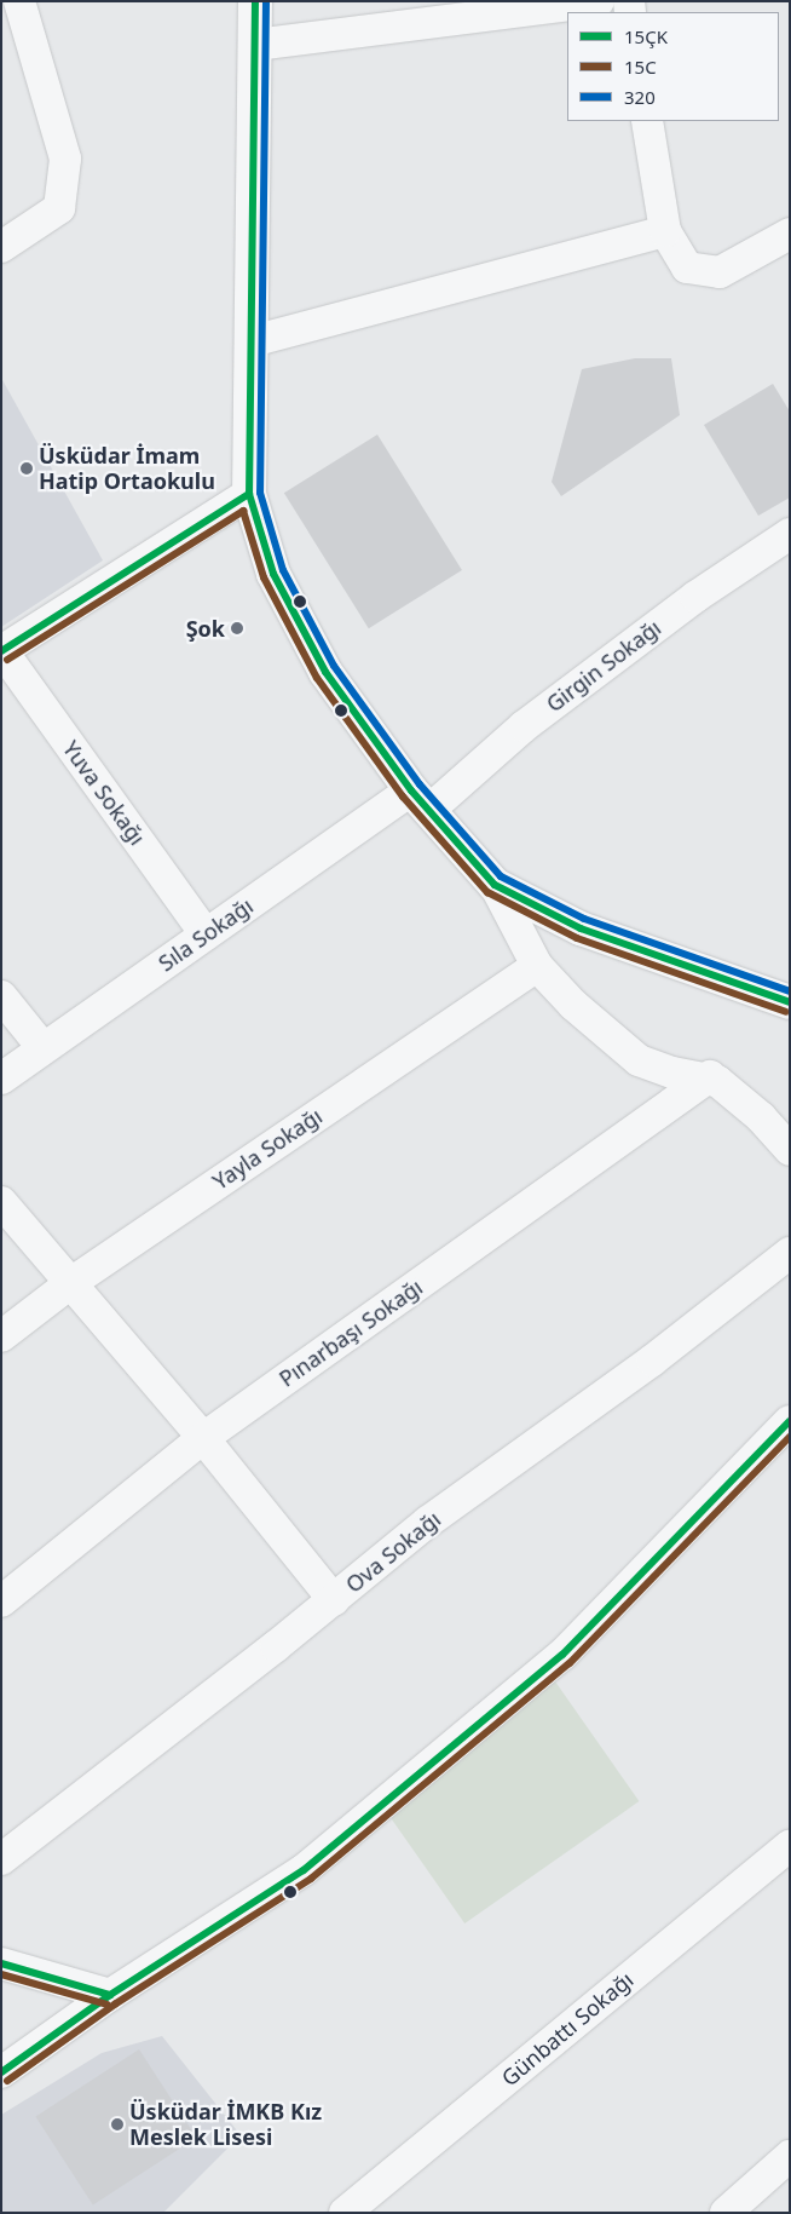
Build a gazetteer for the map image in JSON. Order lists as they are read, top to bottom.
{
  "streets": {
    "street": [
      "Girgin Sokağı",
      "Yuva Sokağı",
      "Sıla Sokağı",
      "Yayla Sokağı",
      "Pınarbaşı Sokağı",
      "Ova Sokağı",
      "Günbattı Sokağı"
    ]
  },
  "crossings": [
    ["Girgin Sokağı", "Sıla Sokağı"],
    ["Yuva Sokağı", "Sıla Sokağı"]
  ],
  "places": ["Üsküdar İmam Hatip Ortaokulu", "Şok", "Üsküdar İMKB Kız Meslek Lisesi"],
  "lines": ["transit line 15ÇK", "transit line 320", "transit line 15C"],
  "legend": ["15ÇK", "15C", "320"]
}
